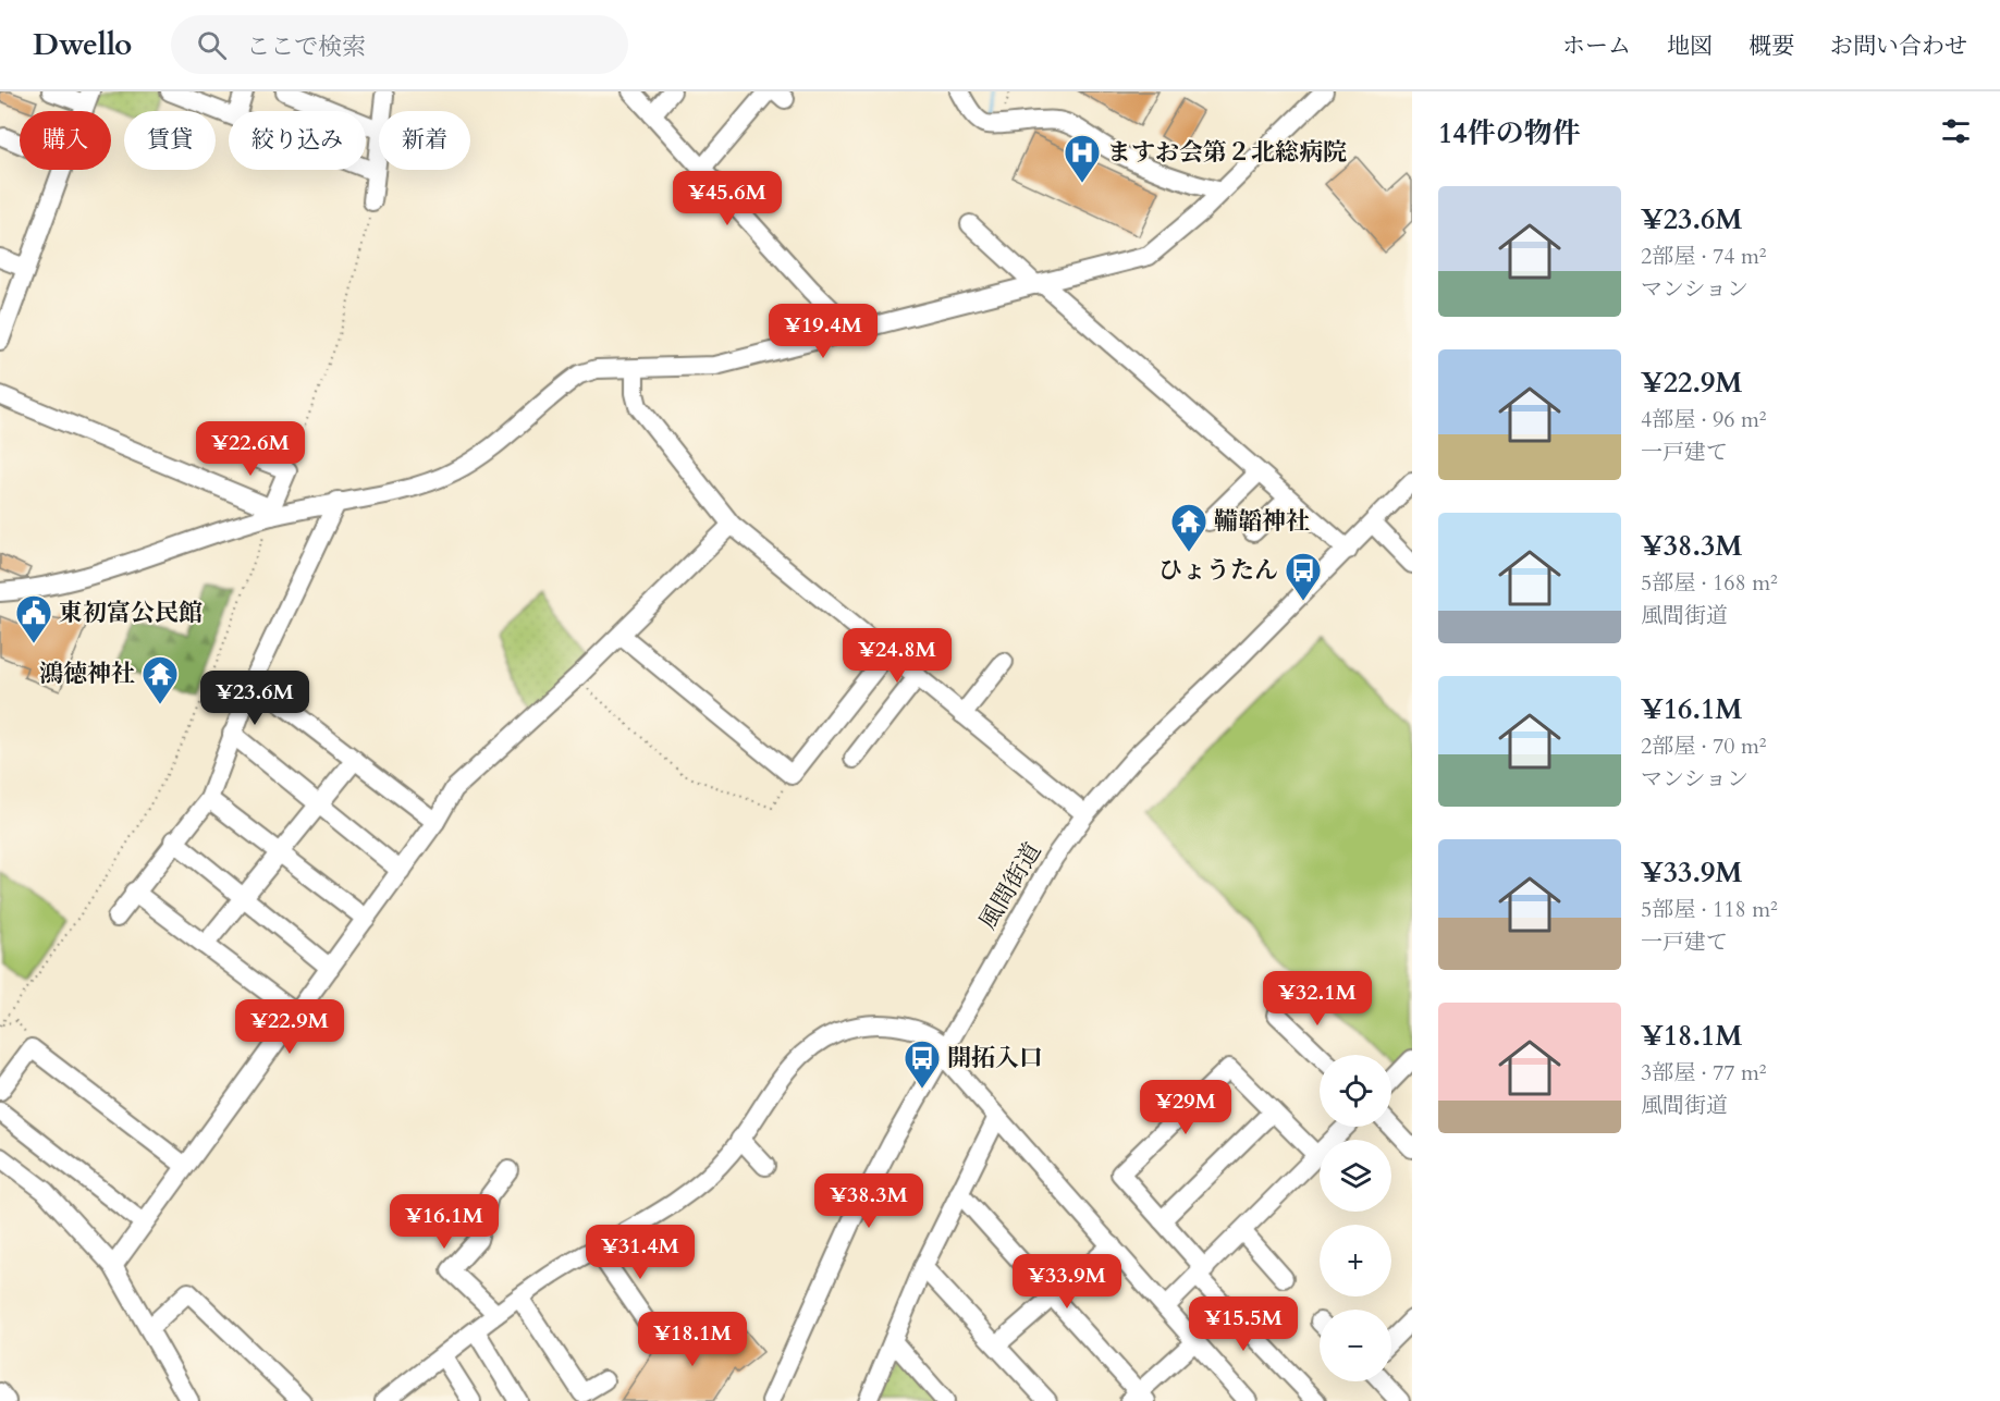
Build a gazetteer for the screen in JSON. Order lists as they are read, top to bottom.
{
  "streets": {
    "street": ["風間街道"]
  },
  "places": {
    "hospital": ["ますお会第２北総病院"],
    "temple": ["鞴韜神社", "鴻徳神社"],
    "bus stop": ["ひょうたん", "開拓入口"],
    "public building": ["東初富公民館"]
  },
  "page": {
    "header": "Dwello",
    "search": "ここで検索",
    "nav": [
      "ホーム",
      "地図",
      "概要",
      "お問い合わせ"
    ],
    "heading": "14件の物件",
    "chip": [
      "購入",
      "賃貸",
      "絞り込み",
      "新着"
    ],
    "list": [
      {
        "name": "¥23.6M",
        "note": "2部屋 · 74 m² · マンション"
      },
      {
        "name": "¥22.9M",
        "note": "4部屋 · 96 m² · 一戸建て"
      },
      {
        "name": "¥38.3M",
        "note": "5部屋 · 168 m² · 風間街道"
      },
      {
        "name": "¥16.1M",
        "note": "2部屋 · 70 m² · マンション"
      },
      {
        "name": "¥33.9M",
        "note": "5部屋 · 118 m² · 一戸建て"
      },
      {
        "name": "¥18.1M",
        "note": "3部屋 · 77 m² · 風間街道"
      }
    ],
    "price": [
      "¥45.6M",
      "¥19.4M",
      "¥22.6M",
      "¥24.8M",
      "¥23.6M",
      "¥32.1M",
      "¥22.9M",
      "¥29M",
      "¥38.3M",
      "¥16.1M",
      "¥31.4M",
      "¥33.9M",
      "¥15.5M",
      "¥18.1M"
    ],
    "map_buttons": ["+", "−"]
  }
}
